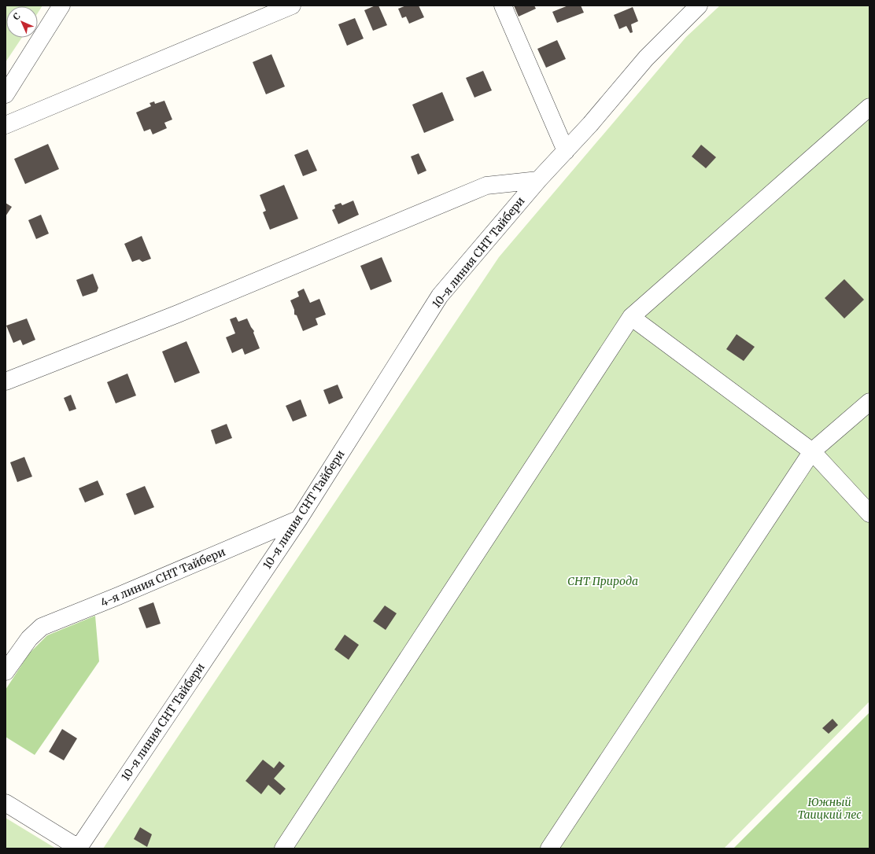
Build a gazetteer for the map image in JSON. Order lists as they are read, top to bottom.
{
  "streets": {
    "street": ["10-я линия СНТ Тайбери", "4-я линия СНТ Тайбери"]
  },
  "crossings": [
    ["10-я линия СНТ Тайбери", "4-я линия СНТ Тайбери"]
  ],
  "parks": ["СНТ Природа", "Южный Таицкий лес"],
  "north": "top left"
}
